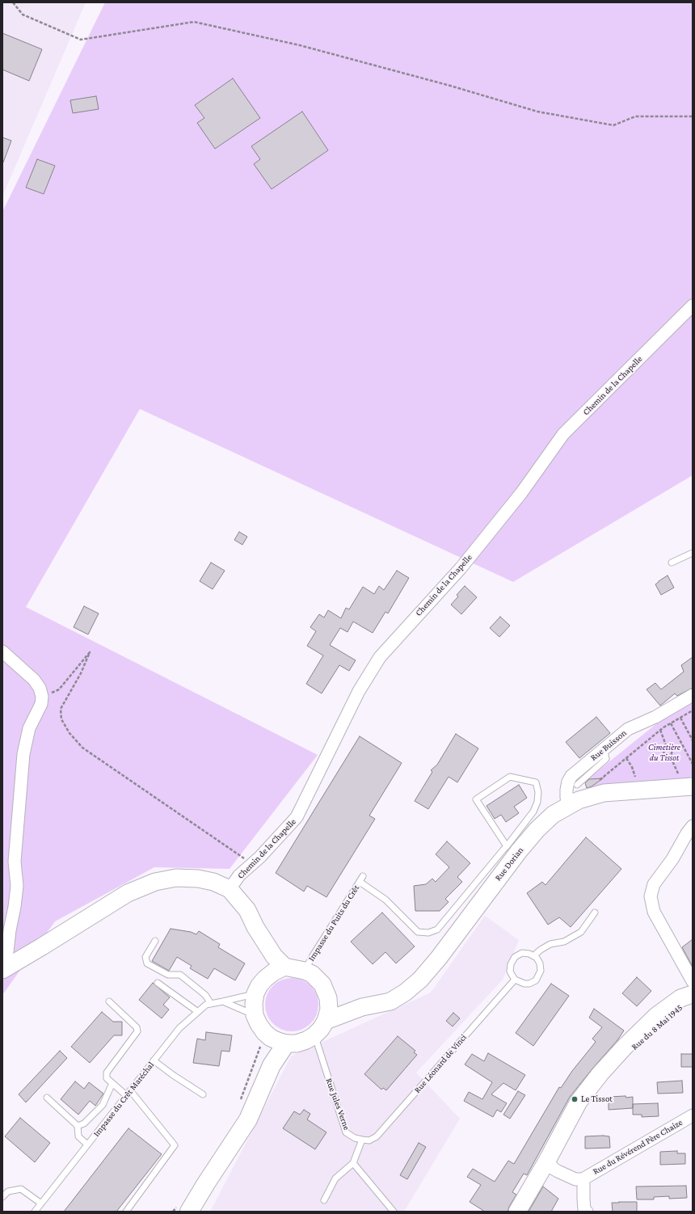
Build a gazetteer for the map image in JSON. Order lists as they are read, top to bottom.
{
  "streets": {
    "main road": ["Rue Dorian", "Rue du 8 Mai 1945"],
    "street": ["Chemin de la Chapelle", "Rue Buisson", "Rue du Révérend Père Chaize"],
    "lane": [
      "Impasse du Puits du Crêt",
      "Rue Léonard de Vinci",
      "Impasse du Crêt Maréchal",
      "Rue Jules Verne"
    ]
  },
  "crossings": [
    ["Rue Buisson", "Rue Dorian"],
    ["Rue Dorian", "Impasse du Puits du Crêt"],
    ["Rue Dorian", "Impasse du Crêt Maréchal"],
    ["Rue Dorian", "Rue Jules Verne"],
    ["Impasse du Puits du Crêt", "Impasse du Crêt Maréchal"],
    ["Impasse du Puits du Crêt", "Rue Jules Verne"],
    ["Rue Léonard de Vinci", "Rue Jules Verne"],
    ["Impasse du Crêt Maréchal", "Rue Jules Verne"]
  ],
  "parks": ["Cimetière du Tissot"],
  "places": ["Le Tissot"]
}
